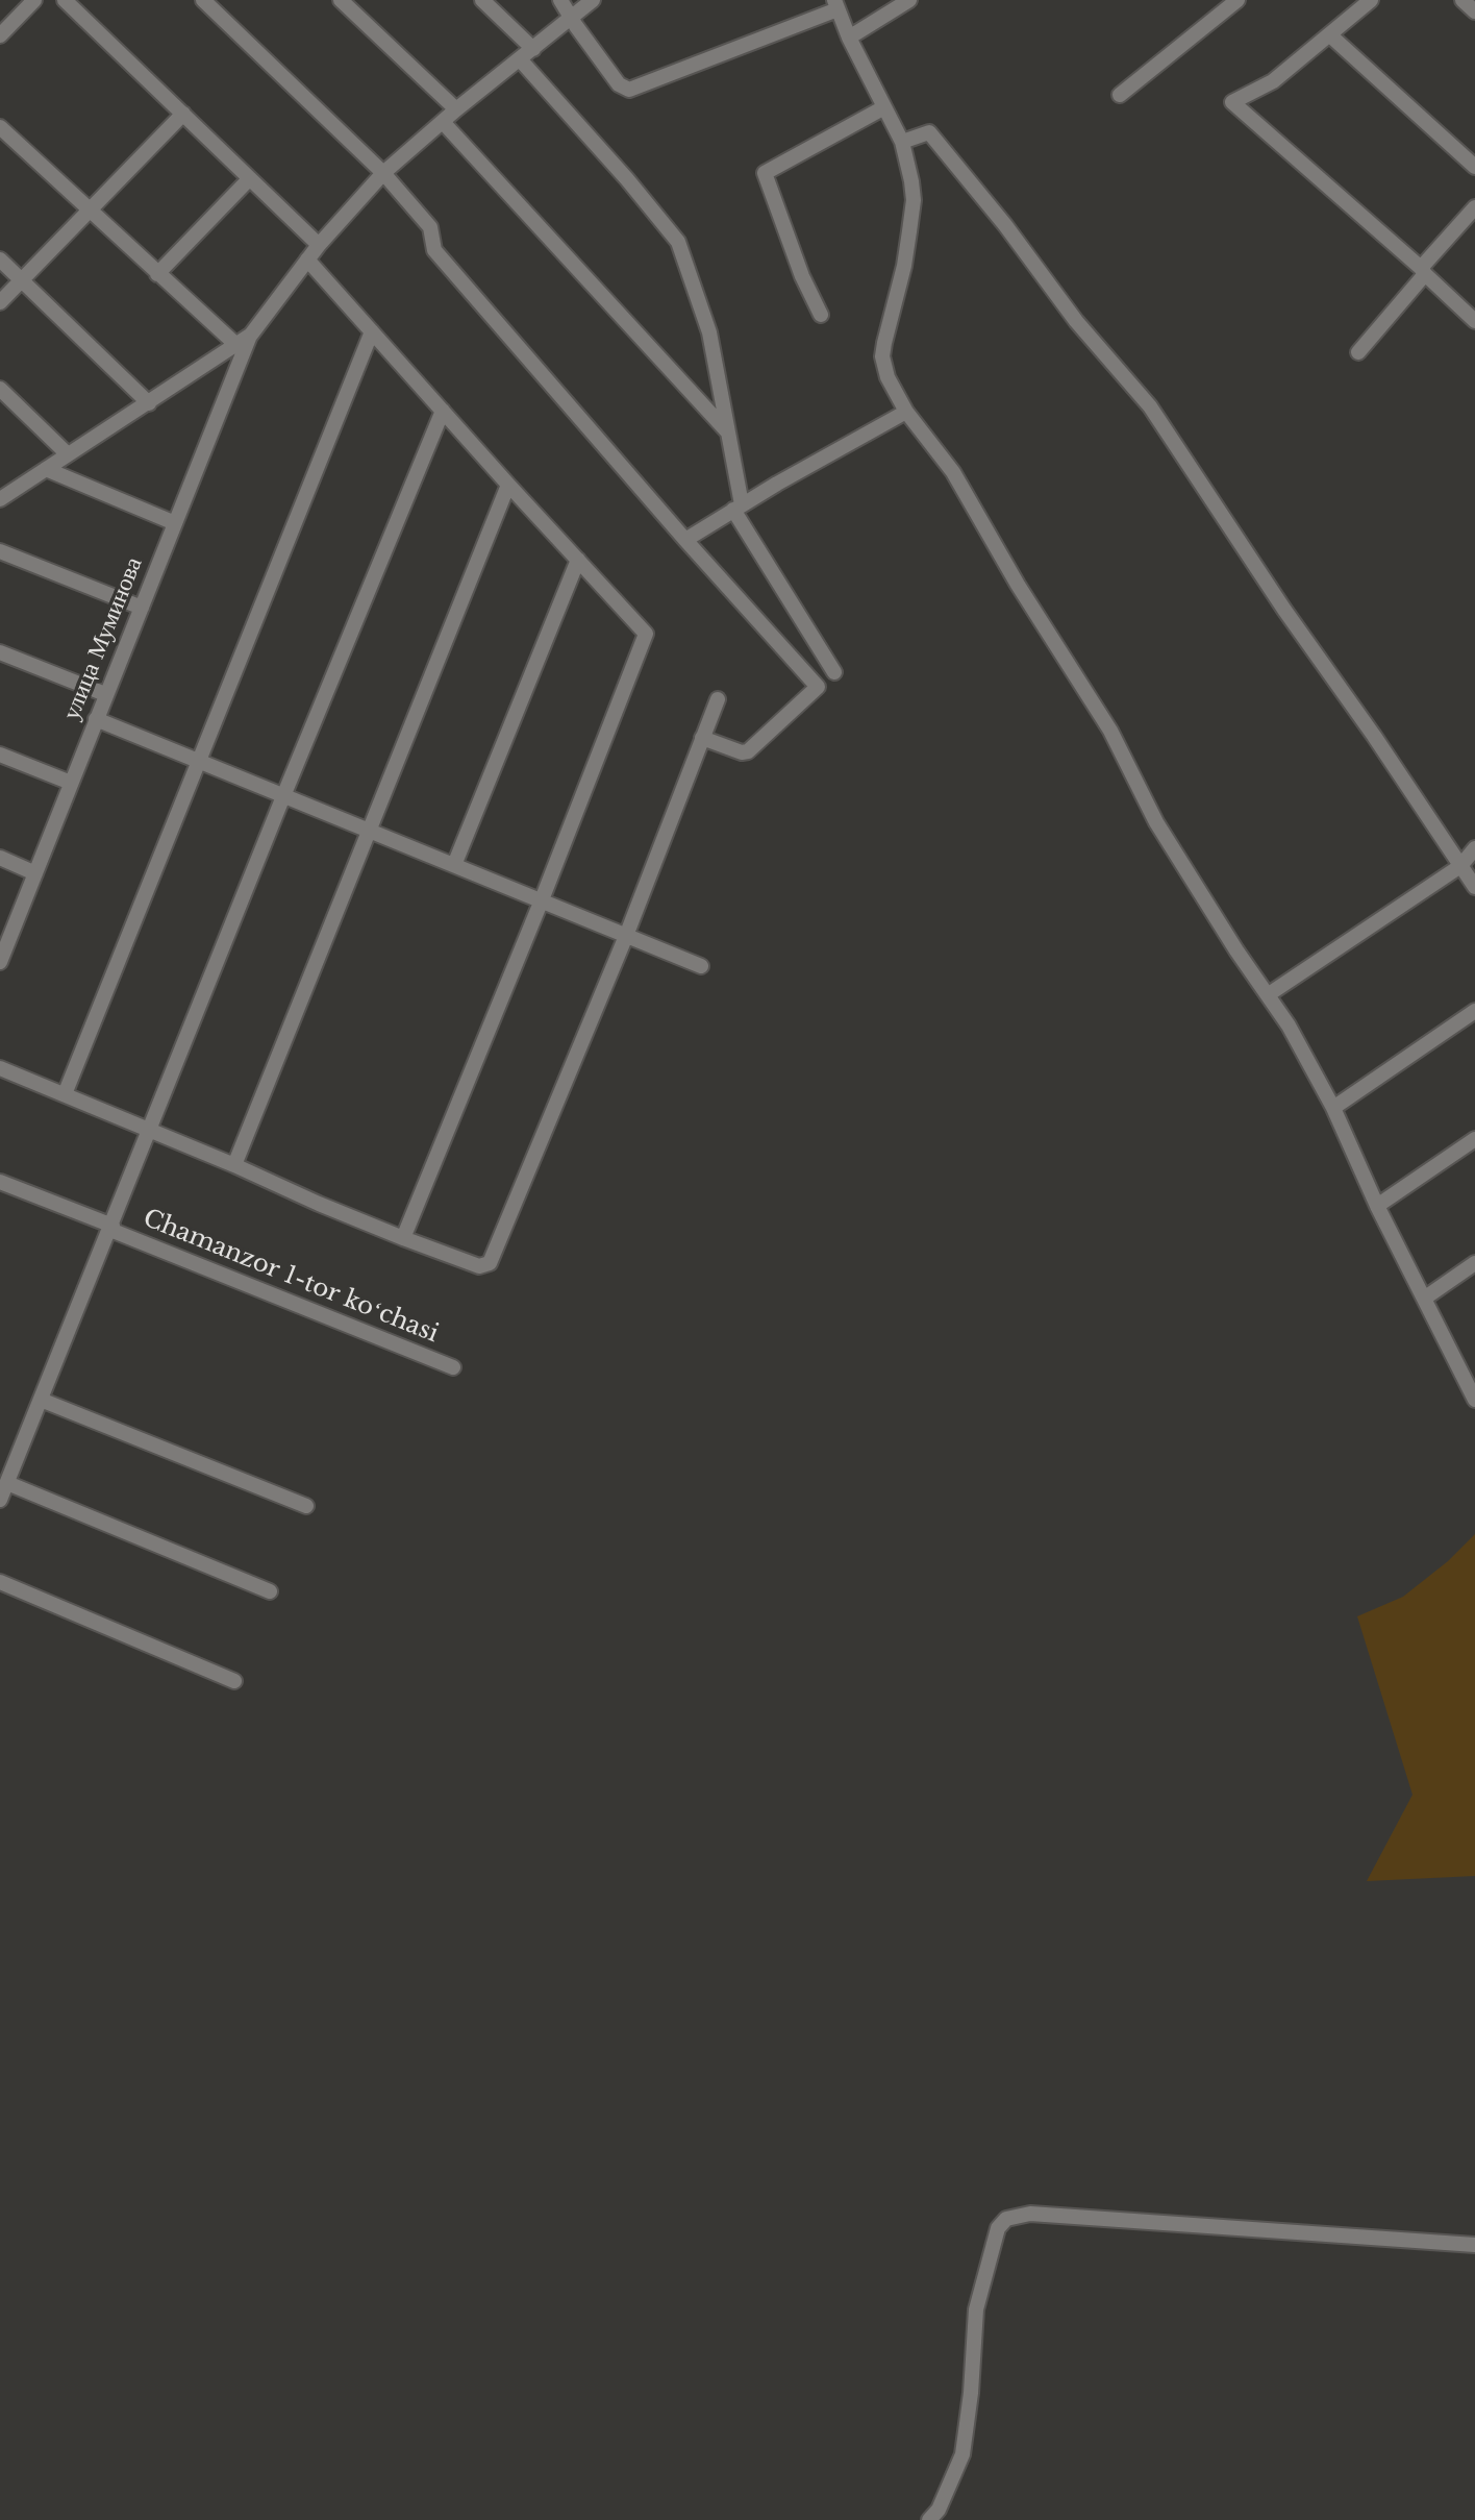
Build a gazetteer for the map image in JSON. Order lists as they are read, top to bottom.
{
  "streets": {
    "street": ["улица Муминова", "Chamanzor 1-tor koʻchasi"]
  }
}
